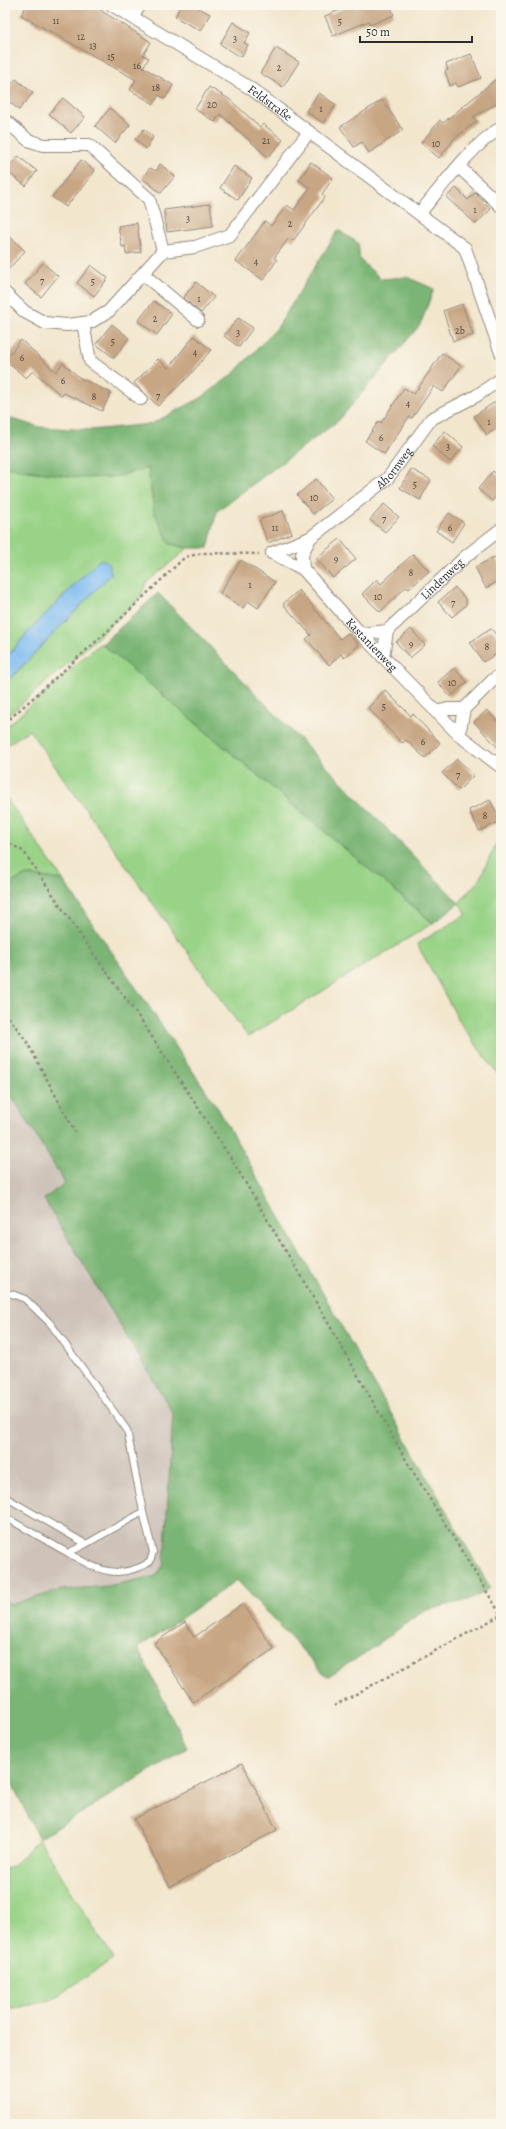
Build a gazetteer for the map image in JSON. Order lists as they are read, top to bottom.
{
  "streets": {
    "street": [
      "Feldstraße",
      "Ahornweg",
      "Lindenweg",
      "Kastanienweg"
    ]
  },
  "crossings": [
    ["Ahornweg", "Kastanienweg"]
  ],
  "house_numbers": [
    "11",
    "5",
    "12",
    "3",
    "13",
    "15",
    "16",
    "2",
    "18",
    "20",
    "1",
    "21",
    "10",
    "1",
    "3",
    "2",
    "4",
    "7",
    "5",
    "1",
    "2",
    "2b",
    "3",
    "5",
    "4",
    "6",
    "6",
    "7",
    "8",
    "4",
    "1",
    "6",
    "3",
    "5",
    "10",
    "7",
    "11",
    "6",
    "9",
    "8",
    "1",
    "10",
    "7",
    "9",
    "8",
    "10",
    "5",
    "6",
    "7",
    "8"
  ],
  "scale_bar": "50 m"
}
